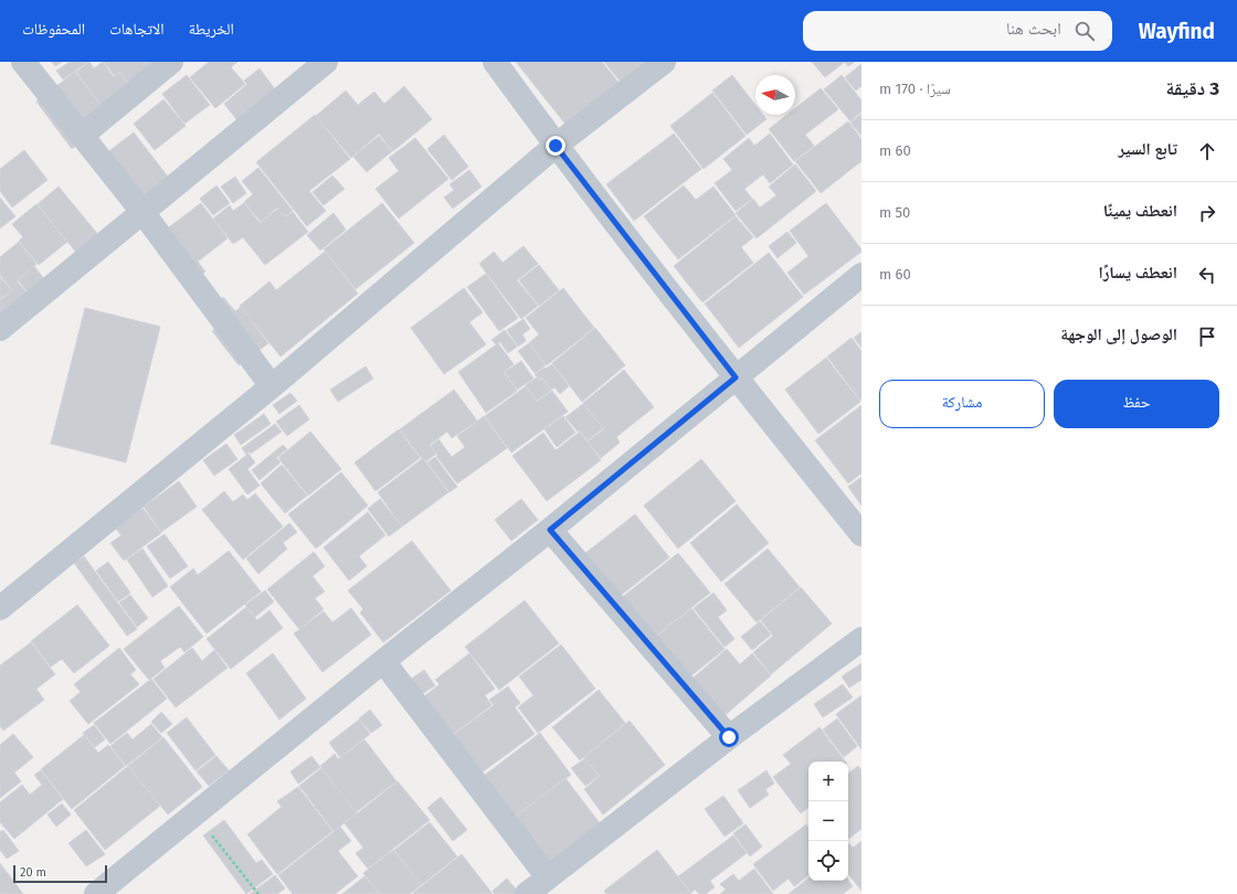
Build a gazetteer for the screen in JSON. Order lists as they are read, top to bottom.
{
  "scale_bar": "20 m",
  "north": "left",
  "page": {
    "header": "Wayfind",
    "search": "ابحث هنا",
    "nav": ["الخريطة", "الاتجاهات", "المحفوظات"],
    "heading": ["3 دقيقة", "سيرًا · 170 m"],
    "list": [
      ["تابع السير", "60 m"],
      ["انعطف يمينًا", "50 m"],
      ["انعطف يسارًا", "60 m"],
      "الوصول إلى الوجهة"
    ],
    "buttons": ["حفظ", "مشاركة"],
    "map_buttons": ["+", "−"],
    "scale": "20 m"
  }
}
